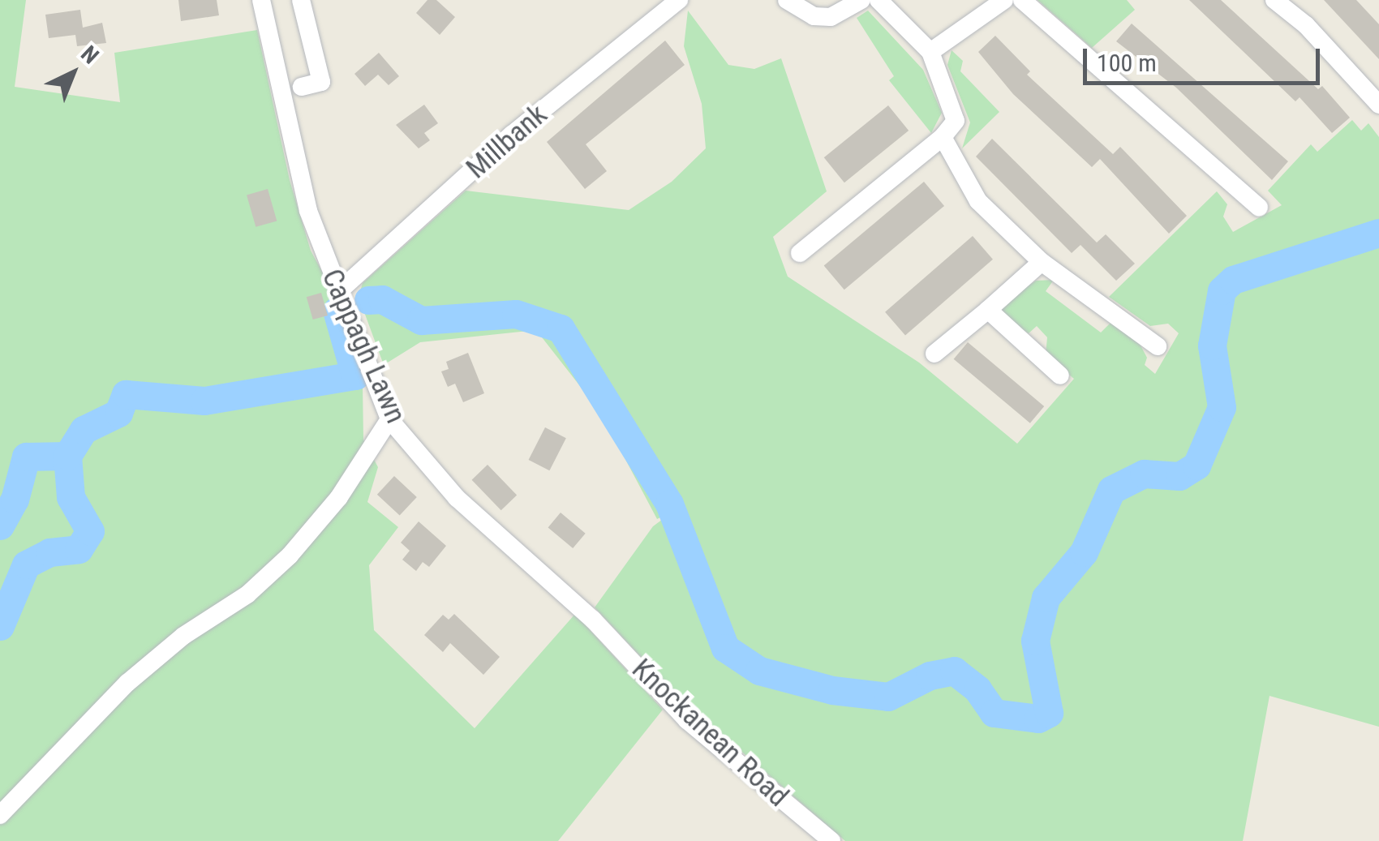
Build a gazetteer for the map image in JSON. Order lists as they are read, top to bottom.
{
  "streets": {
    "street": ["Millbank", "Cappagh Lawn", "Knockanean Road"]
  },
  "crossings": [
    ["Millbank", "Cappagh Lawn"],
    ["Cappagh Lawn", "Knockanean Road"]
  ],
  "scale_bar": "100 m",
  "north": "top right"
}
